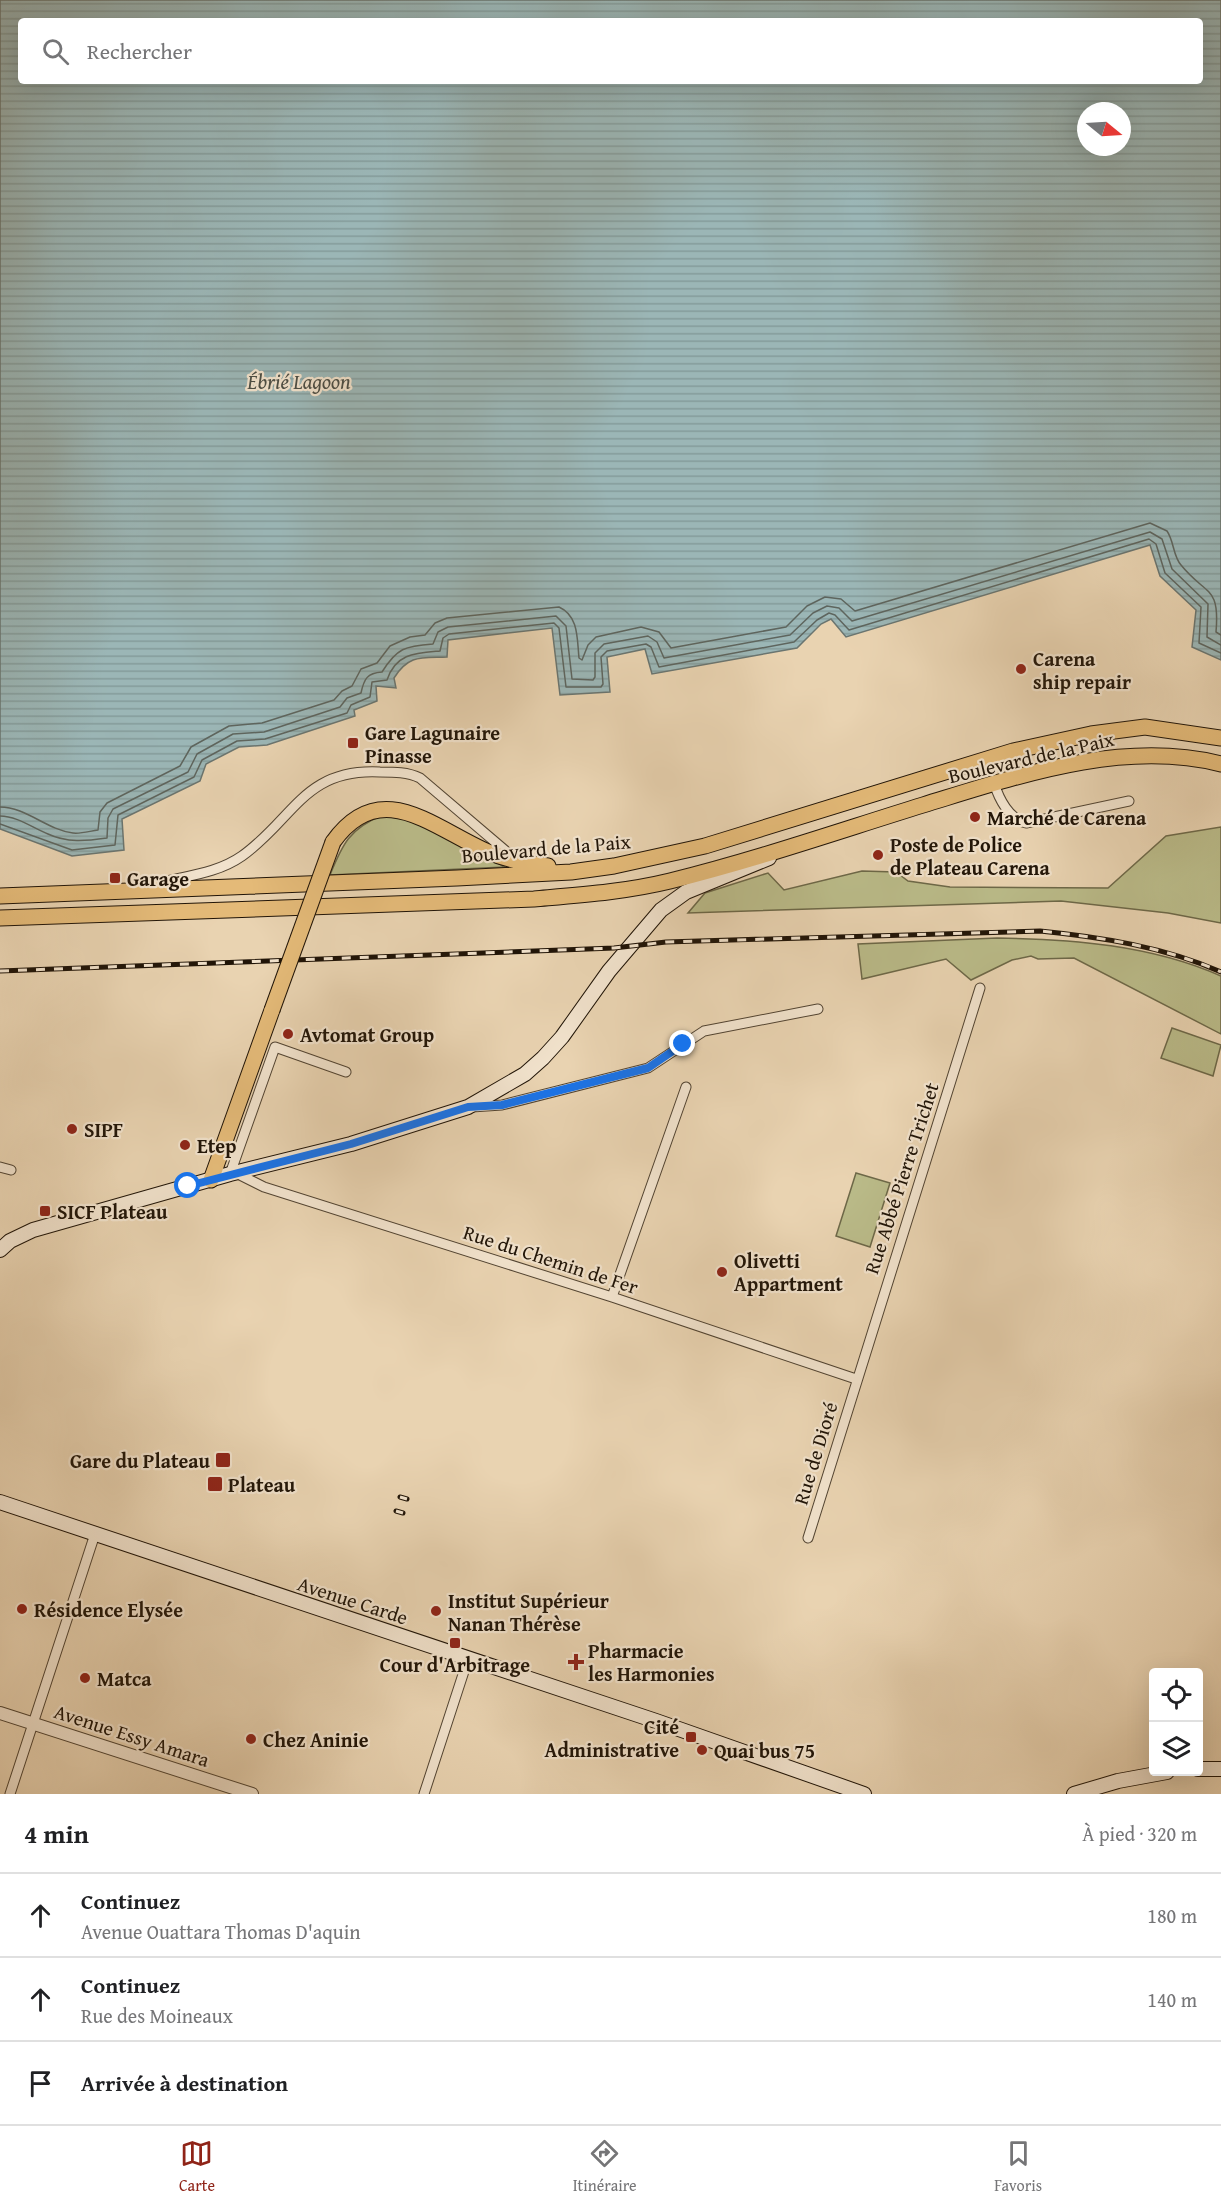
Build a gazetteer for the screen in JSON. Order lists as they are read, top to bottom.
{
  "streets": {
    "main road": ["Boulevard de la Paix", "Avenue Carde"],
    "street": [
      "Rue Abbé Pierre Trichet",
      "Rue du Chemin de Fer",
      "Rue de Dioré",
      "Avenue Essy Amara"
    ]
  },
  "crossings": [
    ["Rue Abbé Pierre Trichet", "Rue du Chemin de Fer"],
    ["Rue Abbé Pierre Trichet", "Rue de Dioré"],
    ["Rue du Chemin de Fer", "Rue de Dioré"]
  ],
  "water": ["Ébrié Lagoon"],
  "places": {
    "other": [
      "Carena ship repair",
      "Marché de Carena",
      "Poste de Police de Plateau Carena",
      "Avtomat Group",
      "SIPF",
      "Etep",
      "Olivetti Appartment",
      "Résidence Elysée",
      "Institut Supérieur Nanan Thérèse",
      "Matca",
      "Chez Aninie",
      "Quai bus 75"
    ],
    "transit": [
      "Gare Lagunaire Pinasse",
      "Garage",
      "SICF Plateau",
      "Gare du Plateau",
      "Plateau",
      "Cour d'Arbitrage",
      "Cité Administrative"
    ],
    "health": ["Pharmacie les Harmonies"]
  },
  "north": "right",
  "page": {
    "search": "Rechercher",
    "heading": ["4 min", "À pied · 320 m"],
    "list": [
      ["Continuez", "Avenue Ouattara Thomas D'aquin", "180 m"],
      ["Continuez", "Rue des Moineaux", "140 m"],
      "Arrivée à destination"
    ],
    "nav": ["Carte", "Itinéraire", "Favoris"]
  }
}
